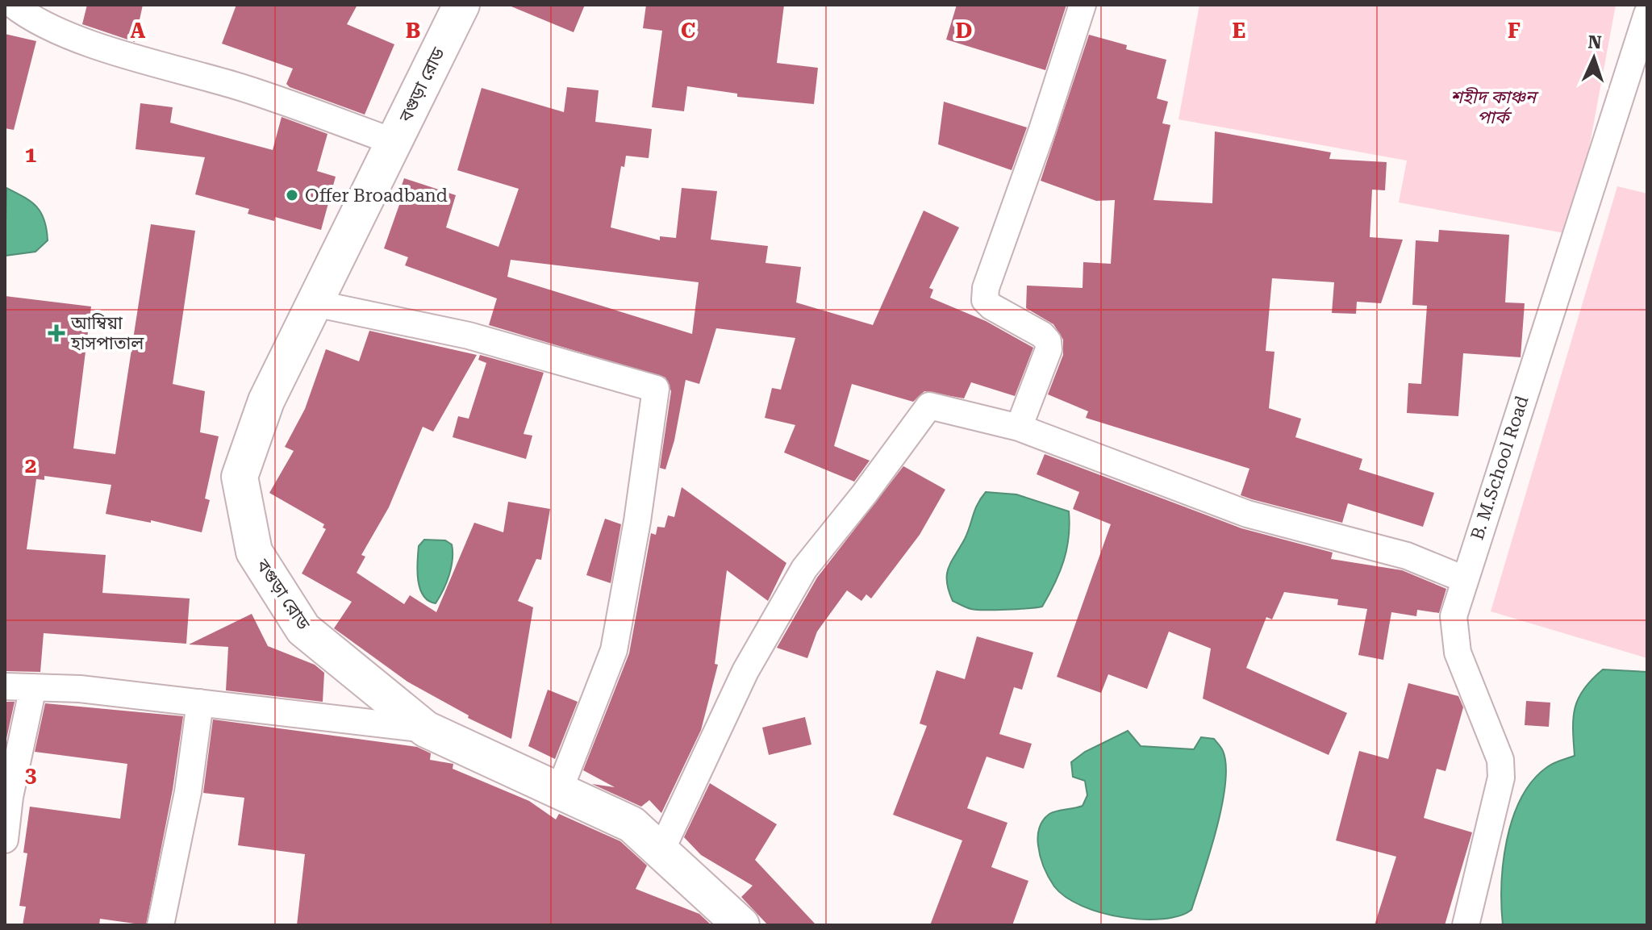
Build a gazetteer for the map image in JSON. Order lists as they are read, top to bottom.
{
  "streets": {
    "main road": ["বগুড়া রোড"],
    "street": ["B. M.School Road"]
  },
  "parks": ["শহীদ কাঞ্চন পার্ক"],
  "places": {
    "other": ["Offer Broadband"],
    "health": ["আম্বিয়া হাসপাতাল"]
  },
  "north": "top",
  "grid": {
    "columns": [
      "A",
      "B",
      "C",
      "D",
      "E",
      "F"
    ],
    "rows": ["1", "2", "3"]
  }
}
